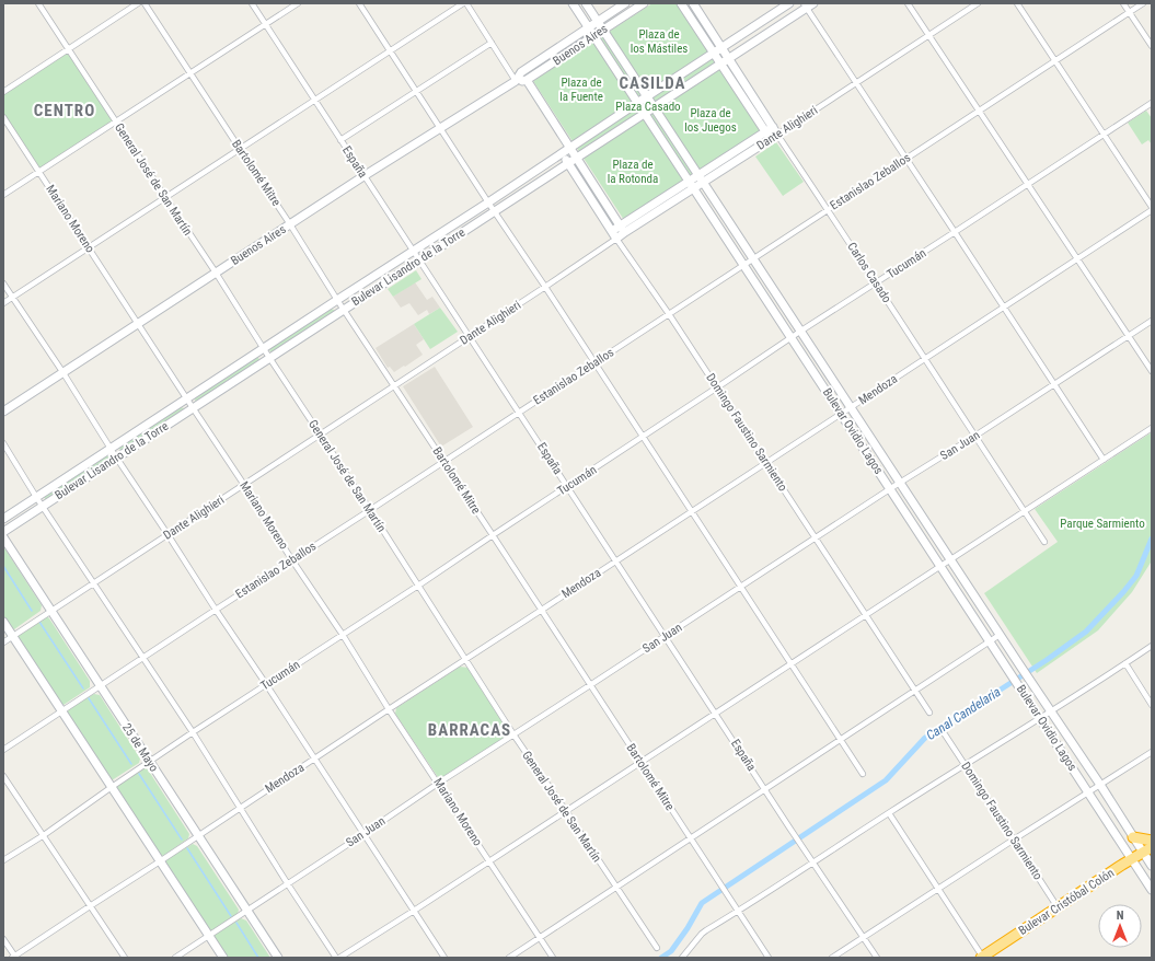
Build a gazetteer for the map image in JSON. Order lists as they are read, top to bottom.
{
  "streets": {
    "highway": ["Bulevar Cristóbal Colón"],
    "main road": [
      "Buenos Aires",
      "Dante Alighieri",
      "Bulevar Lisandro de la Torre",
      "Carlos Casado",
      "Bulevar Ovidio Lagos",
      "Domingo Faustino Sarmiento",
      "25 de Mayo"
    ],
    "street": [
      "España",
      "Bartolomé Mitre",
      "General José de San Martín",
      "Estanislao Zeballos",
      "Mariano Moreno",
      "Tucumán",
      "Mendoza",
      "San Juan"
    ]
  },
  "crossings": [
    ["Buenos Aires", "España"],
    ["Buenos Aires", "Bartolomé Mitre"],
    ["Buenos Aires", "General José de San Martín"],
    ["Buenos Aires", "Mariano Moreno"],
    ["Buenos Aires", "Bulevar Ovidio Lagos"],
    ["Dante Alighieri", "España"],
    ["Dante Alighieri", "Bartolomé Mitre"],
    ["Dante Alighieri", "General José de San Martín"],
    ["Dante Alighieri", "Mariano Moreno"],
    ["Dante Alighieri", "Carlos Casado"],
    ["Dante Alighieri", "Bulevar Ovidio Lagos"],
    ["Dante Alighieri", "Domingo Faustino Sarmiento"],
    ["Dante Alighieri", "25 de Mayo"],
    ["España", "Estanislao Zeballos"],
    ["España", "Tucumán"],
    ["España", "Bulevar Lisandro de la Torre"],
    ["España", "Mendoza"],
    ["España", "San Juan"],
    ["Bartolomé Mitre", "Estanislao Zeballos"],
    ["Bartolomé Mitre", "Tucumán"],
    ["Bartolomé Mitre", "Bulevar Lisandro de la Torre"],
    ["Bartolomé Mitre", "Mendoza"],
    ["Bartolomé Mitre", "San Juan"],
    ["General José de San Martín", "Estanislao Zeballos"],
    ["General José de San Martín", "Tucumán"],
    ["General José de San Martín", "Bulevar Lisandro de la Torre"],
    ["General José de San Martín", "Mendoza"],
    ["General José de San Martín", "San Juan"],
    ["Estanislao Zeballos", "Mariano Moreno"],
    ["Estanislao Zeballos", "Carlos Casado"],
    ["Estanislao Zeballos", "Bulevar Ovidio Lagos"],
    ["Estanislao Zeballos", "Domingo Faustino Sarmiento"],
    ["Estanislao Zeballos", "25 de Mayo"],
    ["Mariano Moreno", "Tucumán"],
    ["Mariano Moreno", "Bulevar Lisandro de la Torre"],
    ["Mariano Moreno", "Mendoza"],
    ["Mariano Moreno", "San Juan"],
    ["Tucumán", "Carlos Casado"],
    ["Tucumán", "Bulevar Ovidio Lagos"],
    ["Tucumán", "Domingo Faustino Sarmiento"],
    ["Tucumán", "25 de Mayo"],
    ["Bulevar Lisandro de la Torre", "Carlos Casado"],
    ["Bulevar Lisandro de la Torre", "Bulevar Ovidio Lagos"],
    ["Bulevar Lisandro de la Torre", "Domingo Faustino Sarmiento"],
    ["Carlos Casado", "Mendoza"],
    ["Carlos Casado", "San Juan"],
    ["Mendoza", "Bulevar Ovidio Lagos"],
    ["Mendoza", "Domingo Faustino Sarmiento"],
    ["Mendoza", "25 de Mayo"],
    ["Bulevar Ovidio Lagos", "San Juan"],
    ["Bulevar Ovidio Lagos", "Bulevar Cristóbal Colón"],
    ["Domingo Faustino Sarmiento", "San Juan"],
    ["Domingo Faustino Sarmiento", "Bulevar Cristóbal Colón"],
    ["San Juan", "25 de Mayo"]
  ],
  "districts": ["CASILDA", "CENTRO", "BARRACAS"],
  "water": ["Canal Candelaria"],
  "parks": [
    "Plaza de los Mástiles",
    "Plaza de la Fuente",
    "Plaza Casado",
    "Plaza de los Juegos",
    "Plaza de la Rotonda",
    "Parque Sarmiento"
  ],
  "north": "top"
}
